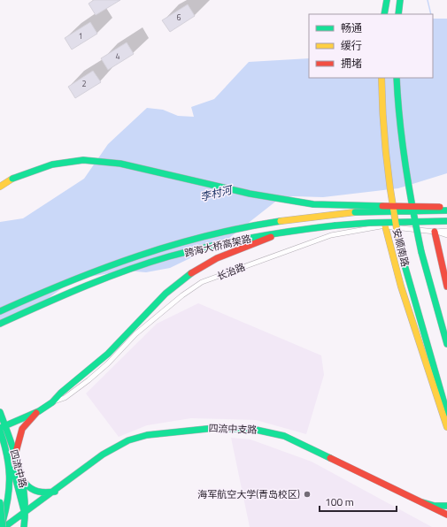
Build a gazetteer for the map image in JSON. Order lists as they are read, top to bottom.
{
  "streets": {
    "main road": [
      "跨海大桥高架路",
      "安顺南路",
      "四流中支路",
      "四流中路"
    ],
    "street": ["长治路"]
  },
  "crossings": [
    ["四流中支路", "四流中路"]
  ],
  "water": ["李村河"],
  "places": ["海军航空大学(青岛校区)"],
  "house_numbers": [
    "6",
    "1",
    "4",
    "2"
  ],
  "legend": ["畅通", "缓行", "拥堵"],
  "scale_bar": "100 m"
}
